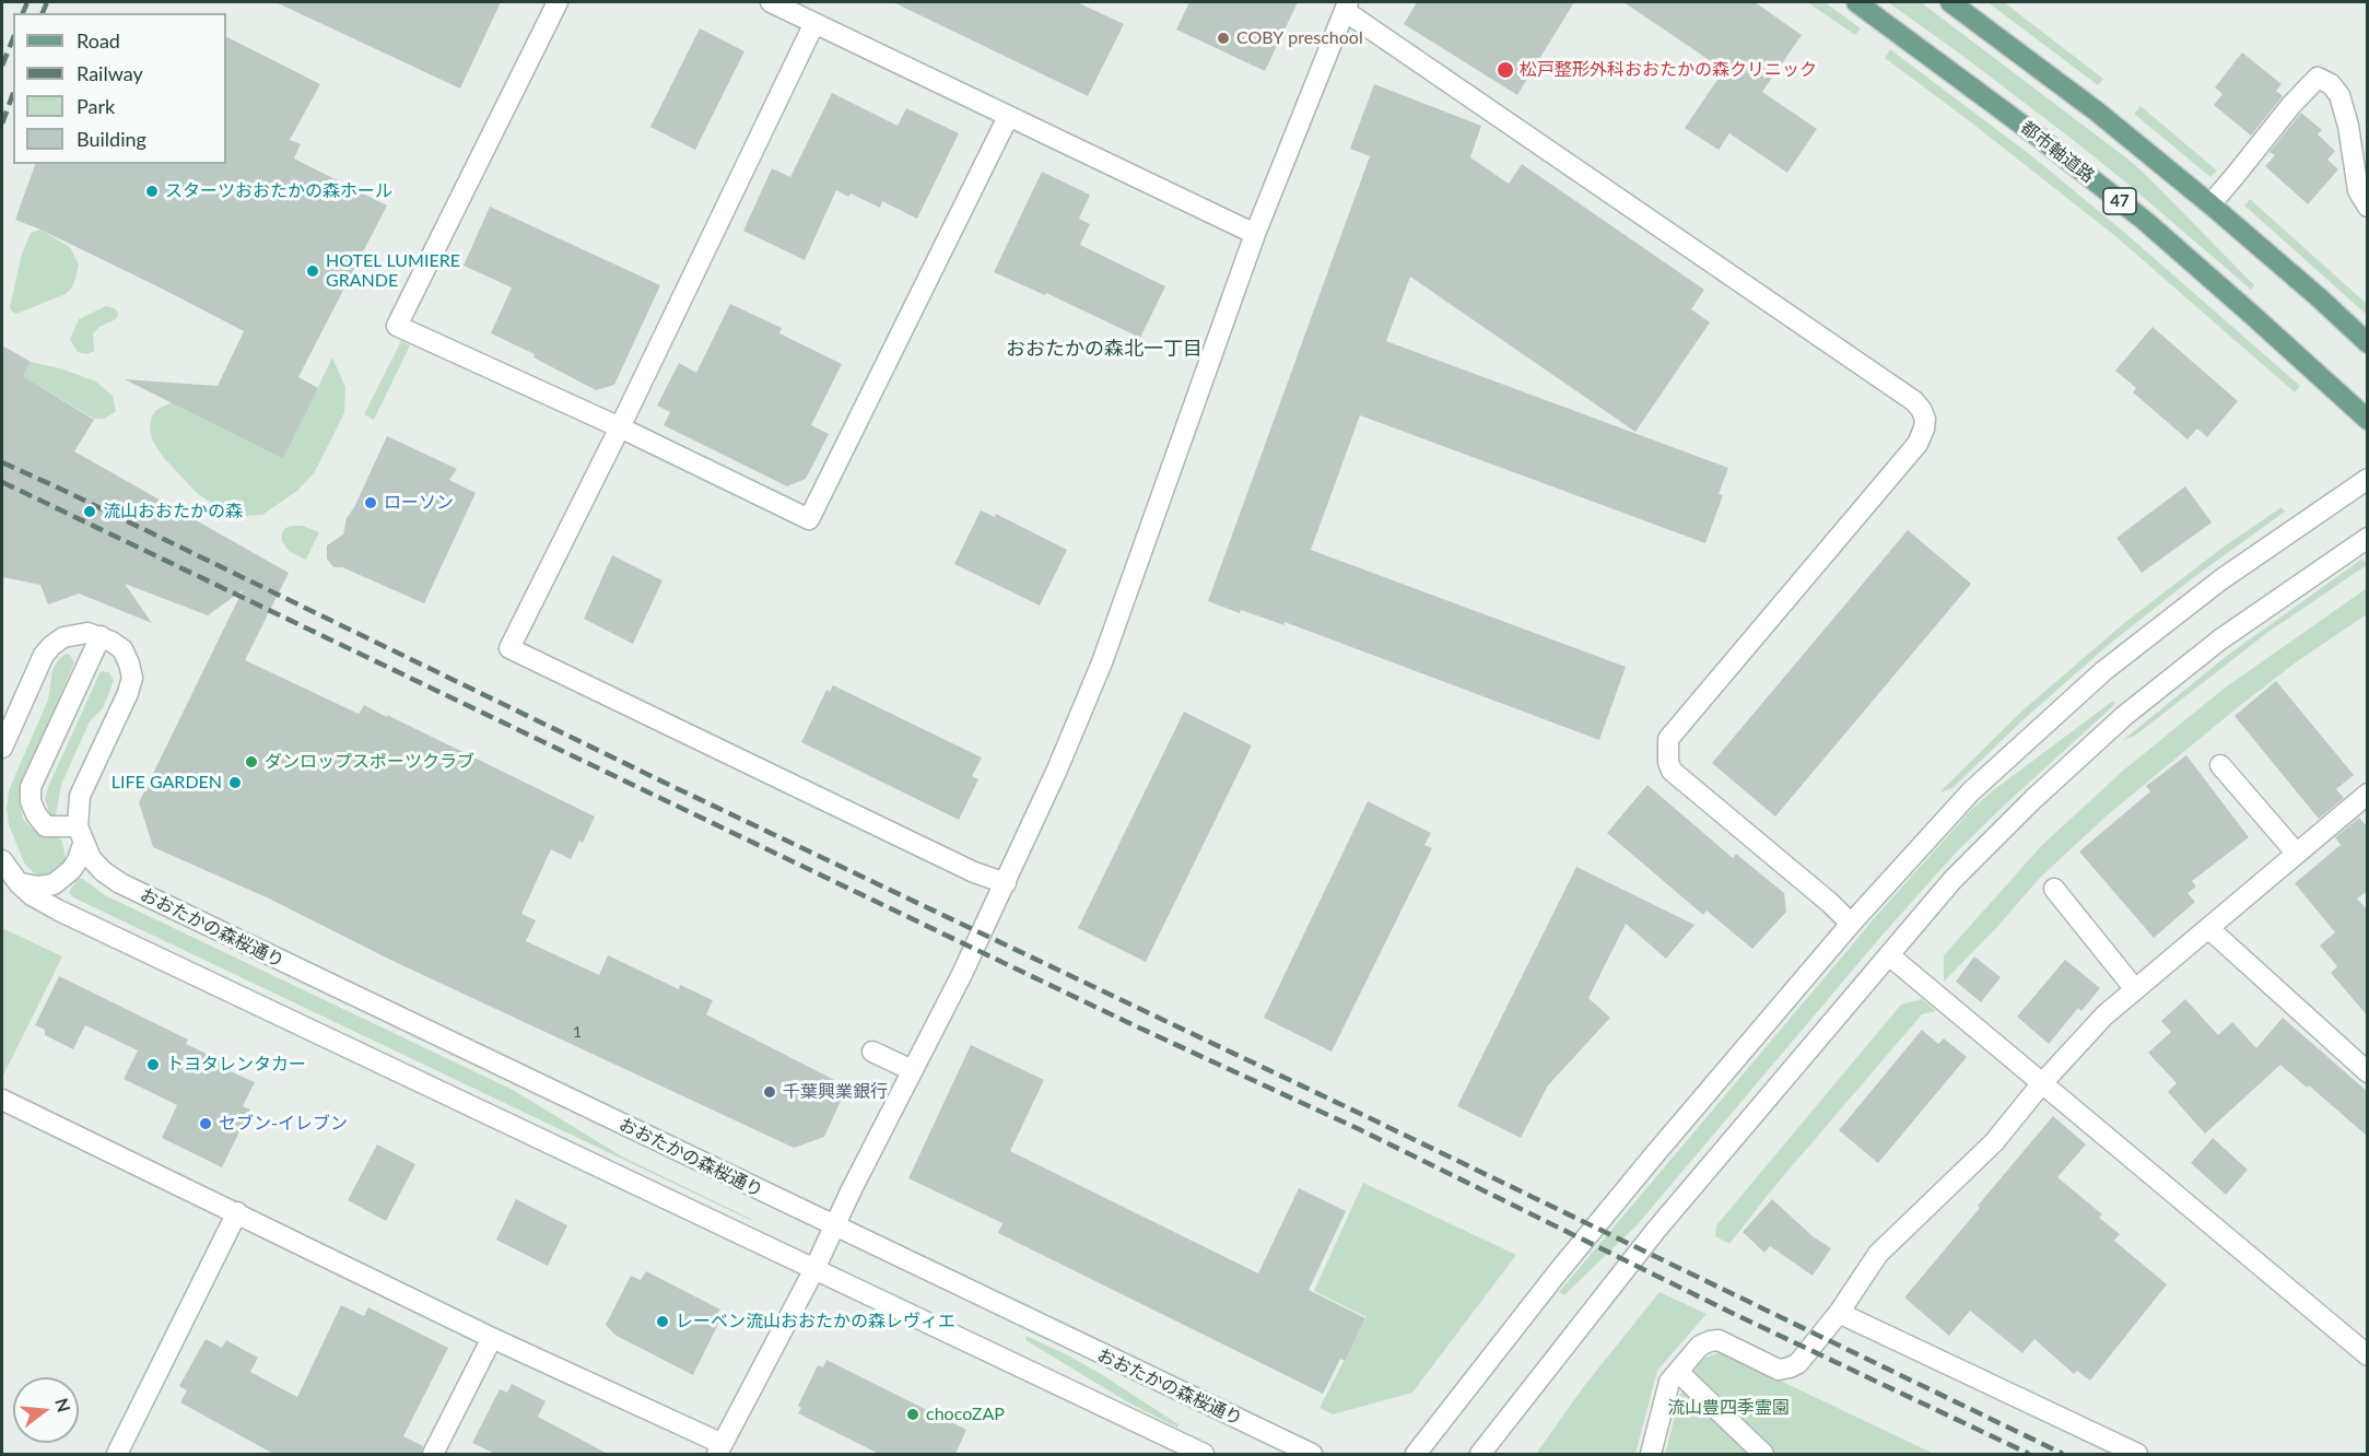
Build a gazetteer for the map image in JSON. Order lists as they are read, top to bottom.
{
  "streets": {
    "main road": ["都市軸道路", "47"],
    "street": ["おおたかの森桜通り"]
  },
  "districts": ["おおたかの森北一丁目"],
  "parks": ["流山豊四季霊園"],
  "places": [
    "COBY preschool",
    "松戸整形外科おおたかの森クリニック",
    "スターツおおたかの森ホール",
    "HOTEL LUMIERE GRANDE",
    "ローソン",
    "流山おおたかの森",
    "ダンロップスポーツクラブ",
    "LIFE GARDEN",
    "トヨタレンタカー",
    "千葉興業銀行",
    "セブン-イレブン",
    "レーベン流山おおたかの森レヴィエ",
    "chocoZAP"
  ],
  "house_numbers": ["1"],
  "legend": [
    "Road",
    "Railway",
    "Park",
    "Building"
  ],
  "north": "right"
}
